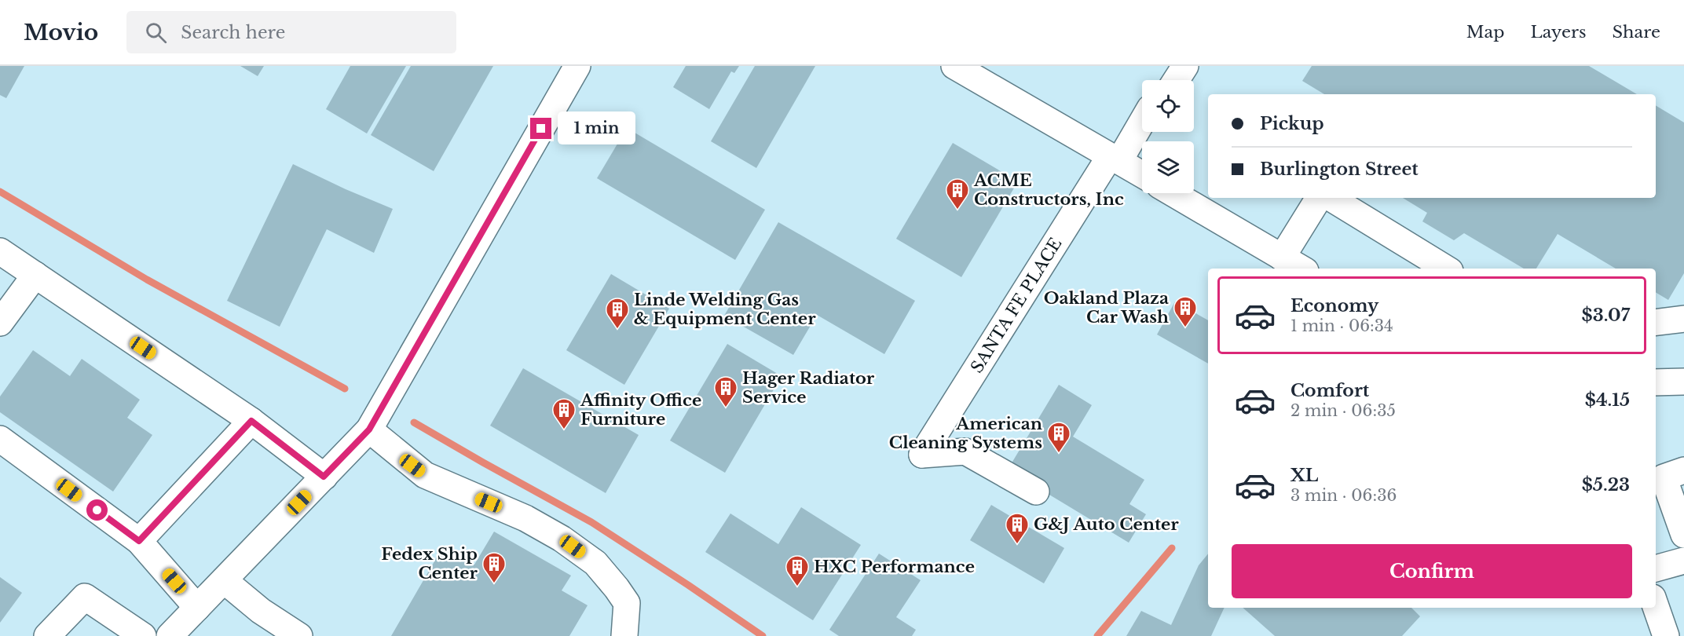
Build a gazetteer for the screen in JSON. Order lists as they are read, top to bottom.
{
  "streets": {
    "street": ["SANTA FE PLACE"]
  },
  "places": {
    "building": [
      "ACME Constructors, Inc",
      "Oakland Plaza Car Wash",
      "Linde Welding Gas & Equipment Center",
      "Hager Radiator Service",
      "Affinity Office Furniture",
      "American Cleaning Systems",
      "G&J Auto Center",
      "Fedex Ship Center",
      "HXC Performance"
    ]
  },
  "page": {
    "header": "Movio",
    "search": "Search here",
    "nav": ["Map", "Layers", "Share"],
    "banner": ["Pickup", "Burlington Street"],
    "bubble": "1 min",
    "list": [
      {
        "name": "Economy",
        "note": "1 min · 06:34",
        "value": "$3.07"
      },
      {
        "name": "Comfort",
        "note": "2 min · 06:35",
        "value": "$4.15"
      },
      {
        "name": "XL",
        "note": "3 min · 06:36",
        "value": "$5.23"
      }
    ],
    "buttons": "Confirm"
  }
}
